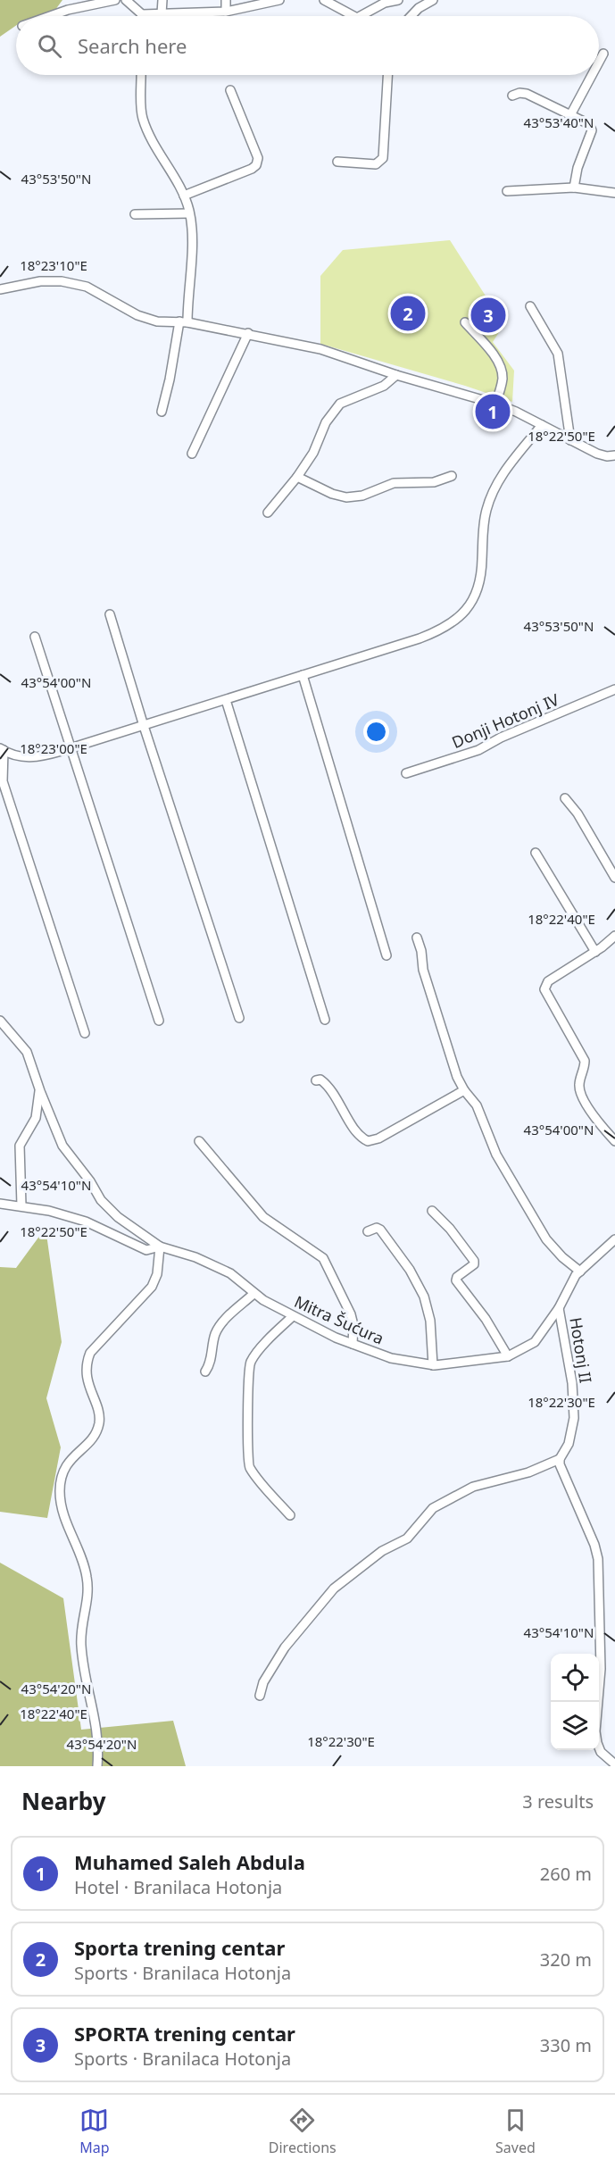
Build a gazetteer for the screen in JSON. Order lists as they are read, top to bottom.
{
  "streets": {
    "street": ["Donji Hotonj IV", "Mitra Šućura", "Hotonj II"]
  },
  "crossings": [
    ["Mitra Šućura", "Hotonj II"]
  ],
  "page": {
    "search": "Search here",
    "pins": ["2", "3", "1"],
    "heading": ["Nearby", "3 results"],
    "list": [
      {
        "mark": "1",
        "name": "Muhamed Saleh Abdula",
        "note": "Hotel · Branilaca Hotonja",
        "value": "260 m"
      },
      {
        "mark": "2",
        "name": "Sporta trening centar",
        "note": "Sports · Branilaca Hotonja",
        "value": "320 m"
      },
      {
        "mark": "3",
        "name": "SPORTA trening centar",
        "note": "Sports · Branilaca Hotonja",
        "value": "330 m"
      }
    ],
    "nav": ["Map", "Directions", "Saved"]
  },
  "coordinates": [
    "43°53'40\"N",
    "43°53'50\"N",
    "18°23'10\"E",
    "18°22'50\"E",
    "43°54'00\"N",
    "18°23'00\"E",
    "18°22'40\"E",
    "43°54'10\"N",
    "18°22'30\"E",
    "43°54'20\"N"
  ]
}
